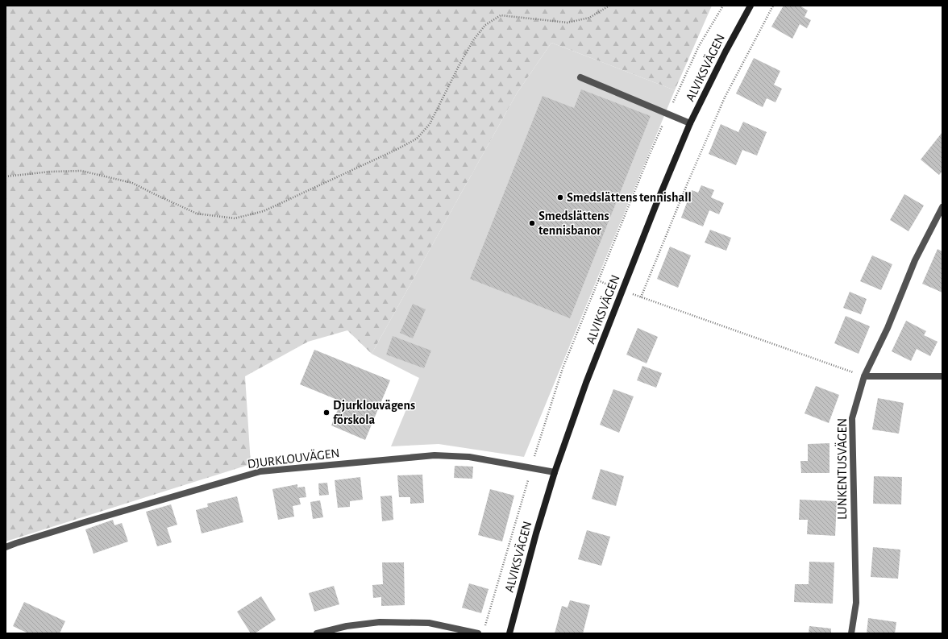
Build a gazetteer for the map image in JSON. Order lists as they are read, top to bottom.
{
  "streets": {
    "street": ["ALVIKSVÄGEN", "DJURKLOUVÄGEN", "LUNKENTUSVÄGEN"]
  },
  "crossings": [
    ["ALVIKSVÄGEN", "DJURKLOUVÄGEN"]
  ],
  "places": ["Smedslättens tennishall", "Smedslättens tennisbanor", "Djurklouvägens förskola"]
}
